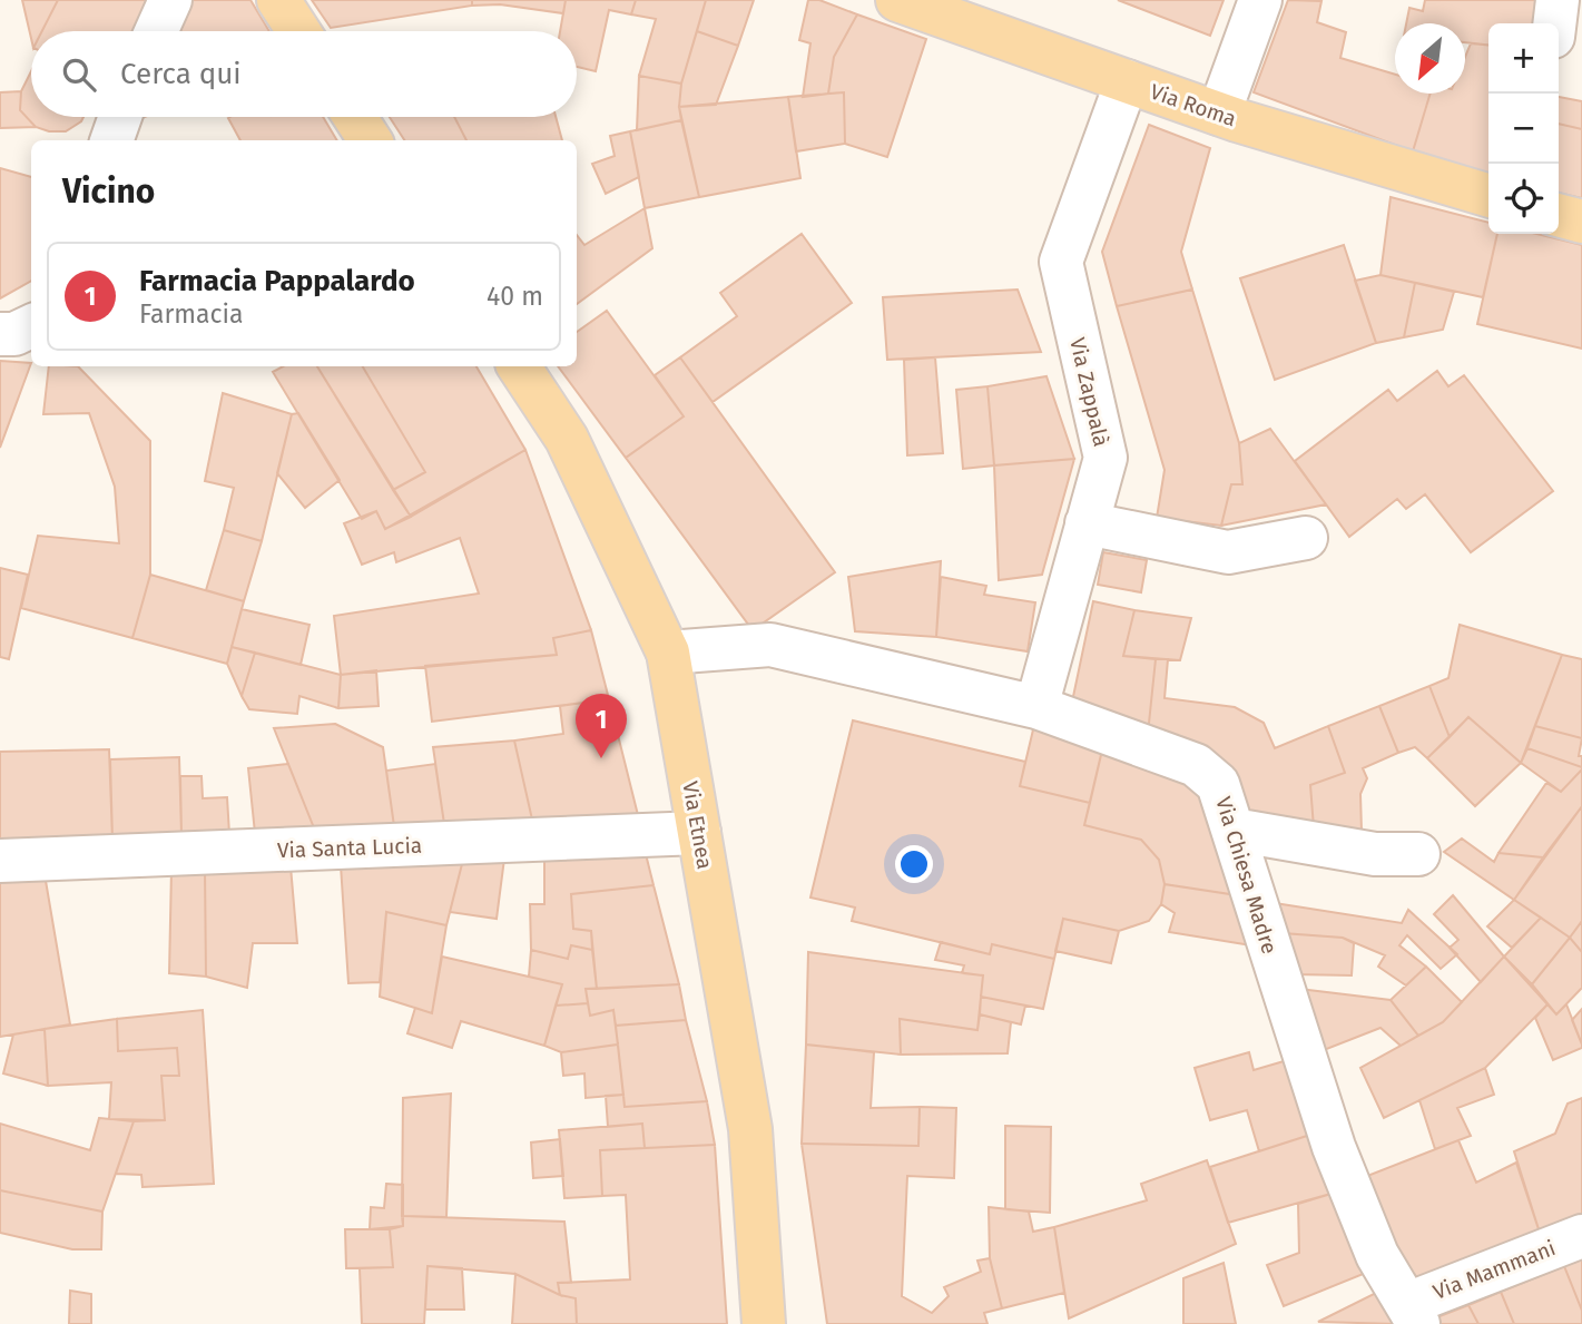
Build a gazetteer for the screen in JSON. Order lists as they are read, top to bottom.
{
  "streets": {
    "main road": ["Via Roma", "Via Etnea"],
    "street": [
      "Via Zappalà",
      "Via Santa Lucia",
      "Via Chiesa Madre",
      "Via Mammani"
    ]
  },
  "crossings": [
    ["Via Roma", "Via Zappalà"],
    ["Via Zappalà", "Via Chiesa Madre"],
    ["Via Etnea", "Via Santa Lucia"],
    ["Via Etnea", "Via Chiesa Madre"],
    ["Via Chiesa Madre", "Via Mammani"]
  ],
  "north": "bottom left",
  "page": {
    "map_buttons": ["+", "−"],
    "search": "Cerca qui",
    "heading": "Vicino",
    "list": [
      {
        "mark": "1",
        "name": "Farmacia Pappalardo",
        "note": "Farmacia",
        "value": "40 m"
      }
    ],
    "pins": "1"
  }
}
